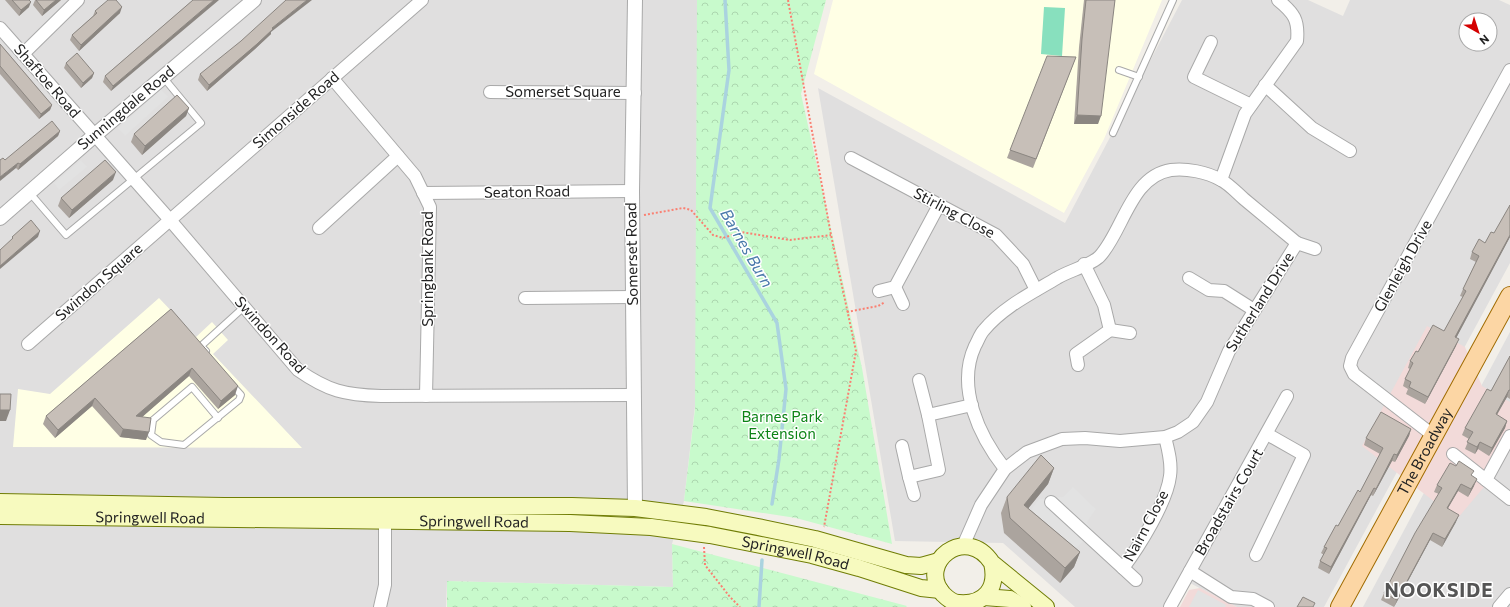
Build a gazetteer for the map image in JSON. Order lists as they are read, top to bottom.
{
  "streets": {
    "main road": ["The Broadway", "Springwell Road"],
    "street": [
      "Shaftoe Road",
      "Somerset Square",
      "Sunningdale Road",
      "Simonside Road",
      "Seaton Road",
      "Stirling Close",
      "Somerset Road",
      "Glenleigh Drive",
      "Springbank Road",
      "Swindon Square",
      "Sutherland Drive",
      "Swindon Road",
      "Broadstairs Court",
      "Nairn Close"
    ]
  },
  "crossings": [
    ["Shaftoe Road", "Sunningdale Road"],
    ["Shaftoe Road", "Swindon Road"],
    ["Somerset Square", "Somerset Road"],
    ["Sunningdale Road", "Swindon Road"],
    ["Simonside Road", "Springbank Road"],
    ["Simonside Road", "Swindon Square"],
    ["Simonside Road", "Swindon Road"],
    ["Seaton Road", "Somerset Road"],
    ["Seaton Road", "Springbank Road"],
    ["Stirling Close", "Sutherland Drive"],
    ["Somerset Road", "Swindon Road"],
    ["Somerset Road", "Springwell Road"],
    ["Glenleigh Drive", "The Broadway"],
    ["Springbank Road", "Swindon Road"],
    ["Swindon Square", "Swindon Road"],
    ["Sutherland Drive", "Springwell Road"],
    ["Sutherland Drive", "Nairn Close"]
  ],
  "districts": ["NOOKSIDE"],
  "water": ["Barnes Burn"],
  "parks": ["Barnes Park Extension"],
  "north": "bottom right"
}
